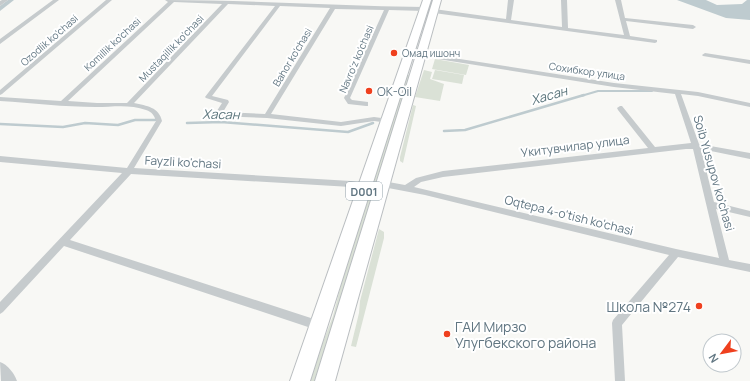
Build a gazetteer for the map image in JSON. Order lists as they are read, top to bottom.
{
  "streets": {
    "highway": ["D001"],
    "street": [
      "Ozodlik ko'chasi",
      "Komillik ko'chasi",
      "Mustaqillik ko'chasi",
      "Bahor ko'chasi",
      "Navro'z ko'chasi",
      "Сохибкор улица",
      "Укитувчилар улица",
      "Fayzli ko'chasi",
      "Soib Yusupov ko'chasi",
      "Oqtepa 4-o'tish ko'chasi"
    ]
  },
  "crossings": [
    ["Сохибкор улица", "Soib Yusupov ko'chasi"],
    ["Сохибкор улица", "D001"],
    ["Укитувчилар улица", "Soib Yusupov ko'chasi"],
    ["Укитувчилар улица", "Oqtepa 4-o'tish ko'chasi"],
    ["Fayzli ko'chasi", "D001"],
    ["Soib Yusupov ko'chasi", "Oqtepa 4-o'tish ko'chasi"],
    ["D001", "Oqtepa 4-o'tish ko'chasi"]
  ],
  "water": ["Хасан"],
  "places": [
    "Омад ишонч",
    "OK-Oil",
    "Школа №274",
    "ГАИ Мирзо Улугбекского района"
  ],
  "north": "bottom left"
}
